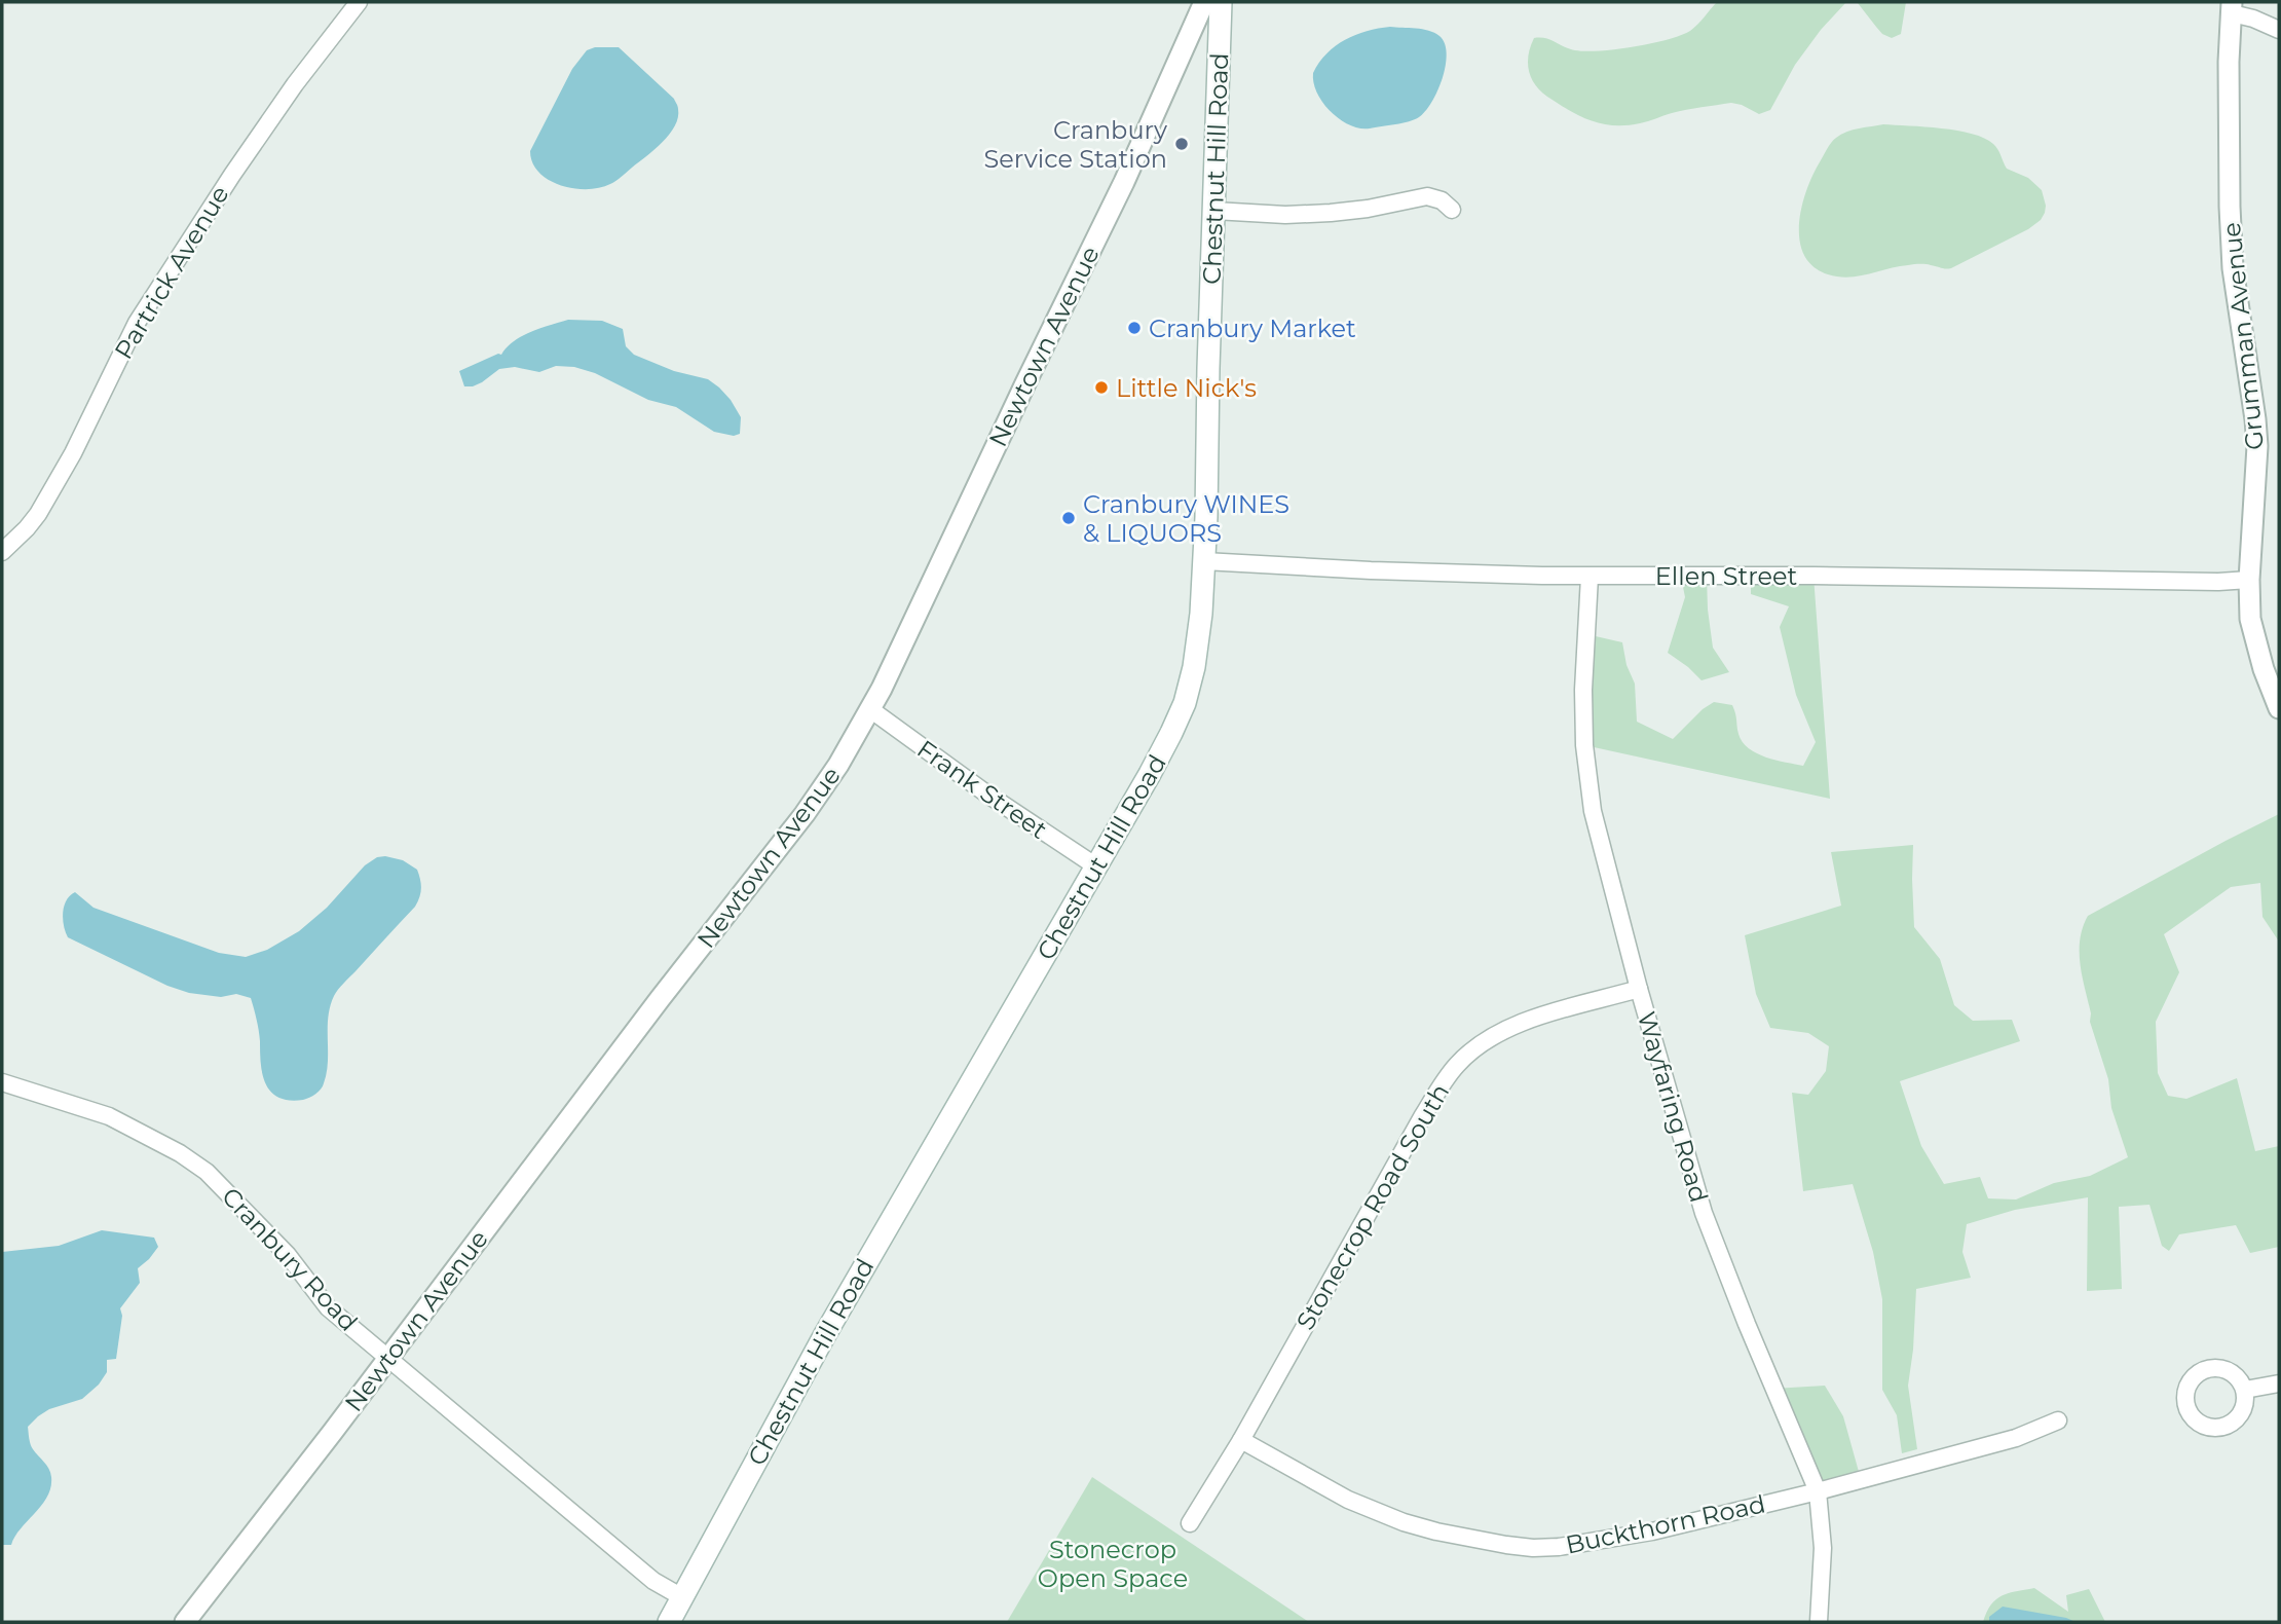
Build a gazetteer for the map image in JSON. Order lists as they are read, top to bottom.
{
  "streets": {
    "main road": ["Chestnut Hill Road"],
    "street": [
      "Partrick Avenue",
      "Grumman Avenue",
      "Newtown Avenue",
      "Ellen Street",
      "Frank Street",
      "Wayfaring Road",
      "Stonecrop Road South",
      "Cranbury Road",
      "Buckthorn Road"
    ]
  },
  "crossings": [
    ["Chestnut Hill Road", "Ellen Street"],
    ["Chestnut Hill Road", "Frank Street"],
    ["Chestnut Hill Road", "Cranbury Road"],
    ["Grumman Avenue", "Ellen Street"],
    ["Newtown Avenue", "Frank Street"],
    ["Newtown Avenue", "Cranbury Road"],
    ["Ellen Street", "Wayfaring Road"],
    ["Wayfaring Road", "Stonecrop Road South"],
    ["Wayfaring Road", "Buckthorn Road"],
    ["Stonecrop Road South", "Buckthorn Road"]
  ],
  "parks": ["Stonecrop Open Space"],
  "places": [
    "Cranbury Service Station",
    "Cranbury Market",
    "Little Nick's",
    "Cranbury WINES & LIQUORS"
  ]
}
